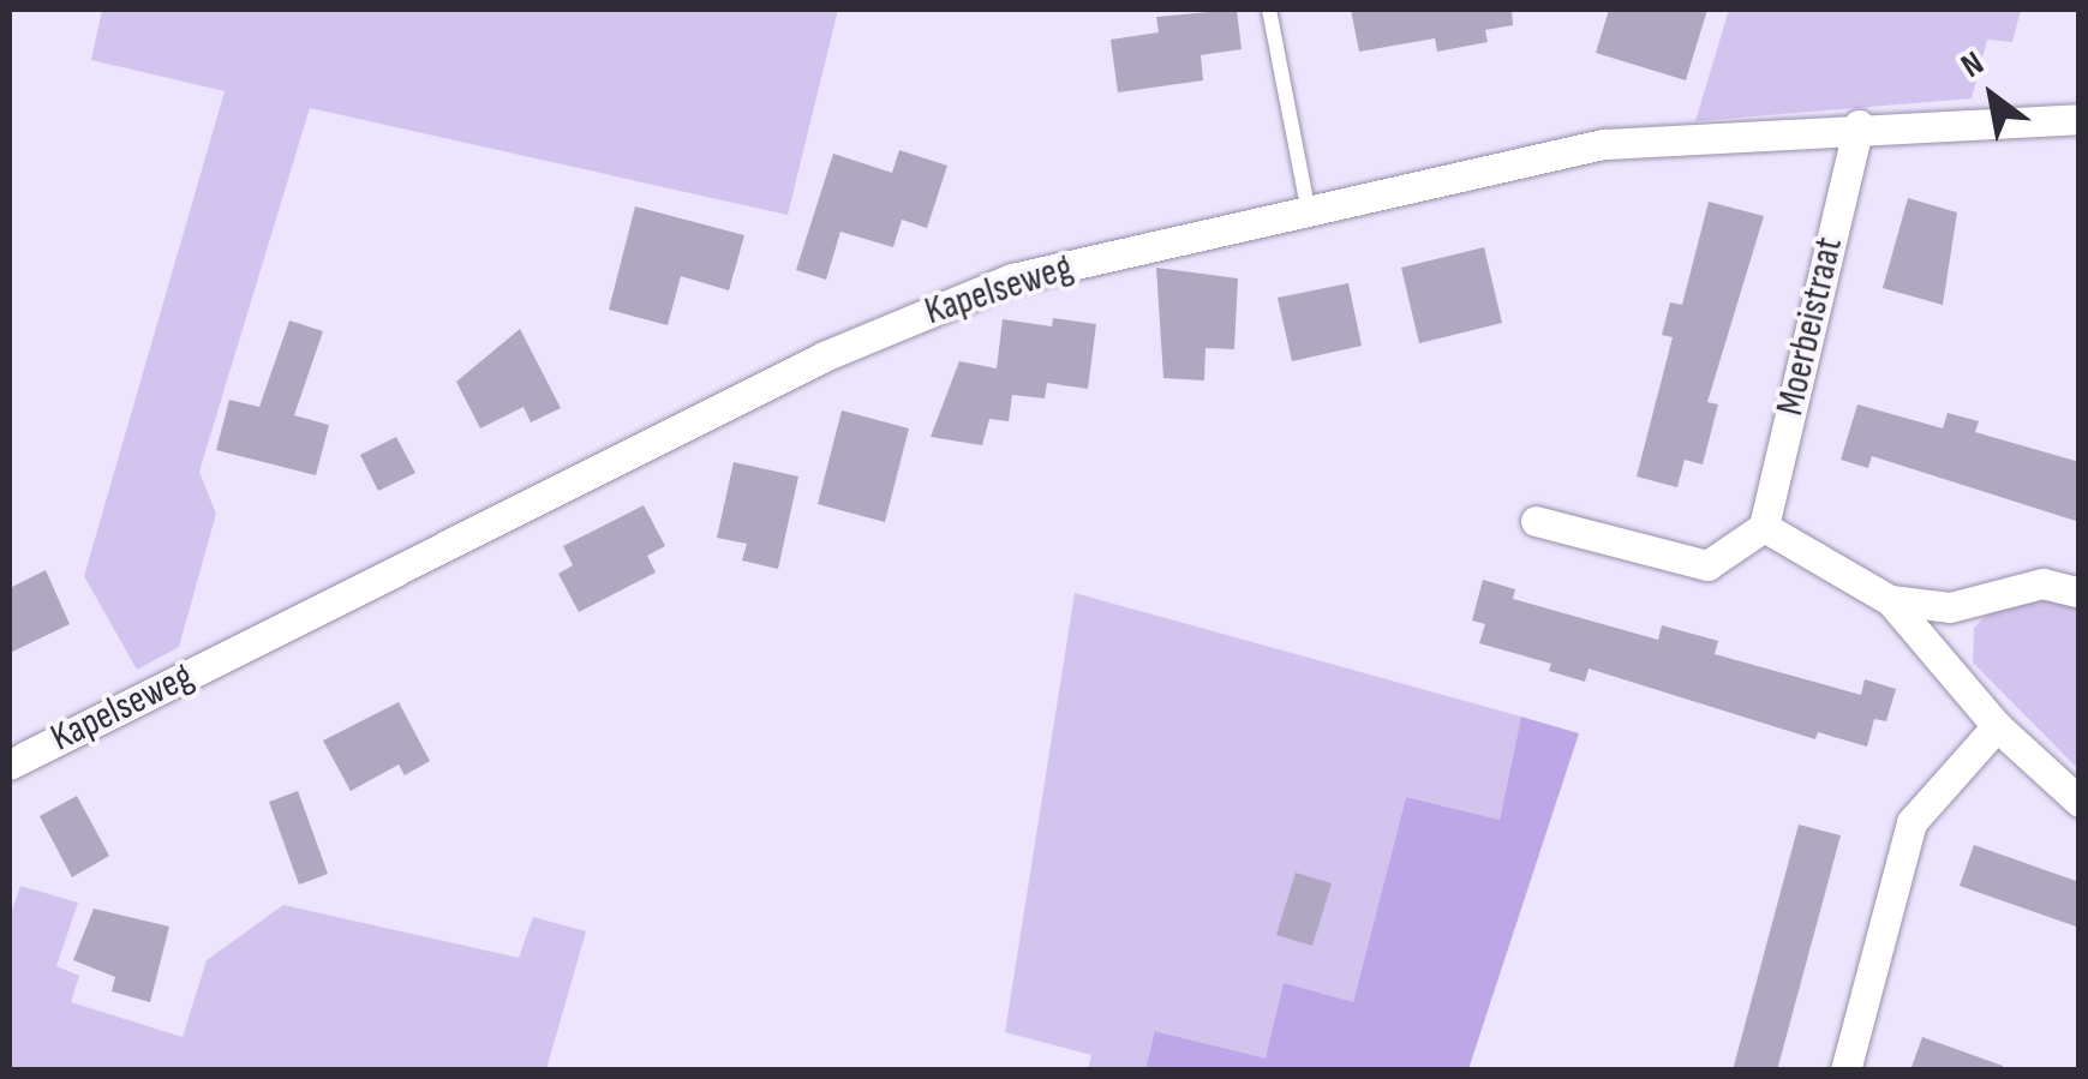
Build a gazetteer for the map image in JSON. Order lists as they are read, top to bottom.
{
  "streets": {
    "street": ["Kapelseweg", "Moerbeistraat"]
  },
  "crossings": [
    ["Kapelseweg", "Moerbeistraat"]
  ],
  "north": "top left"
}
